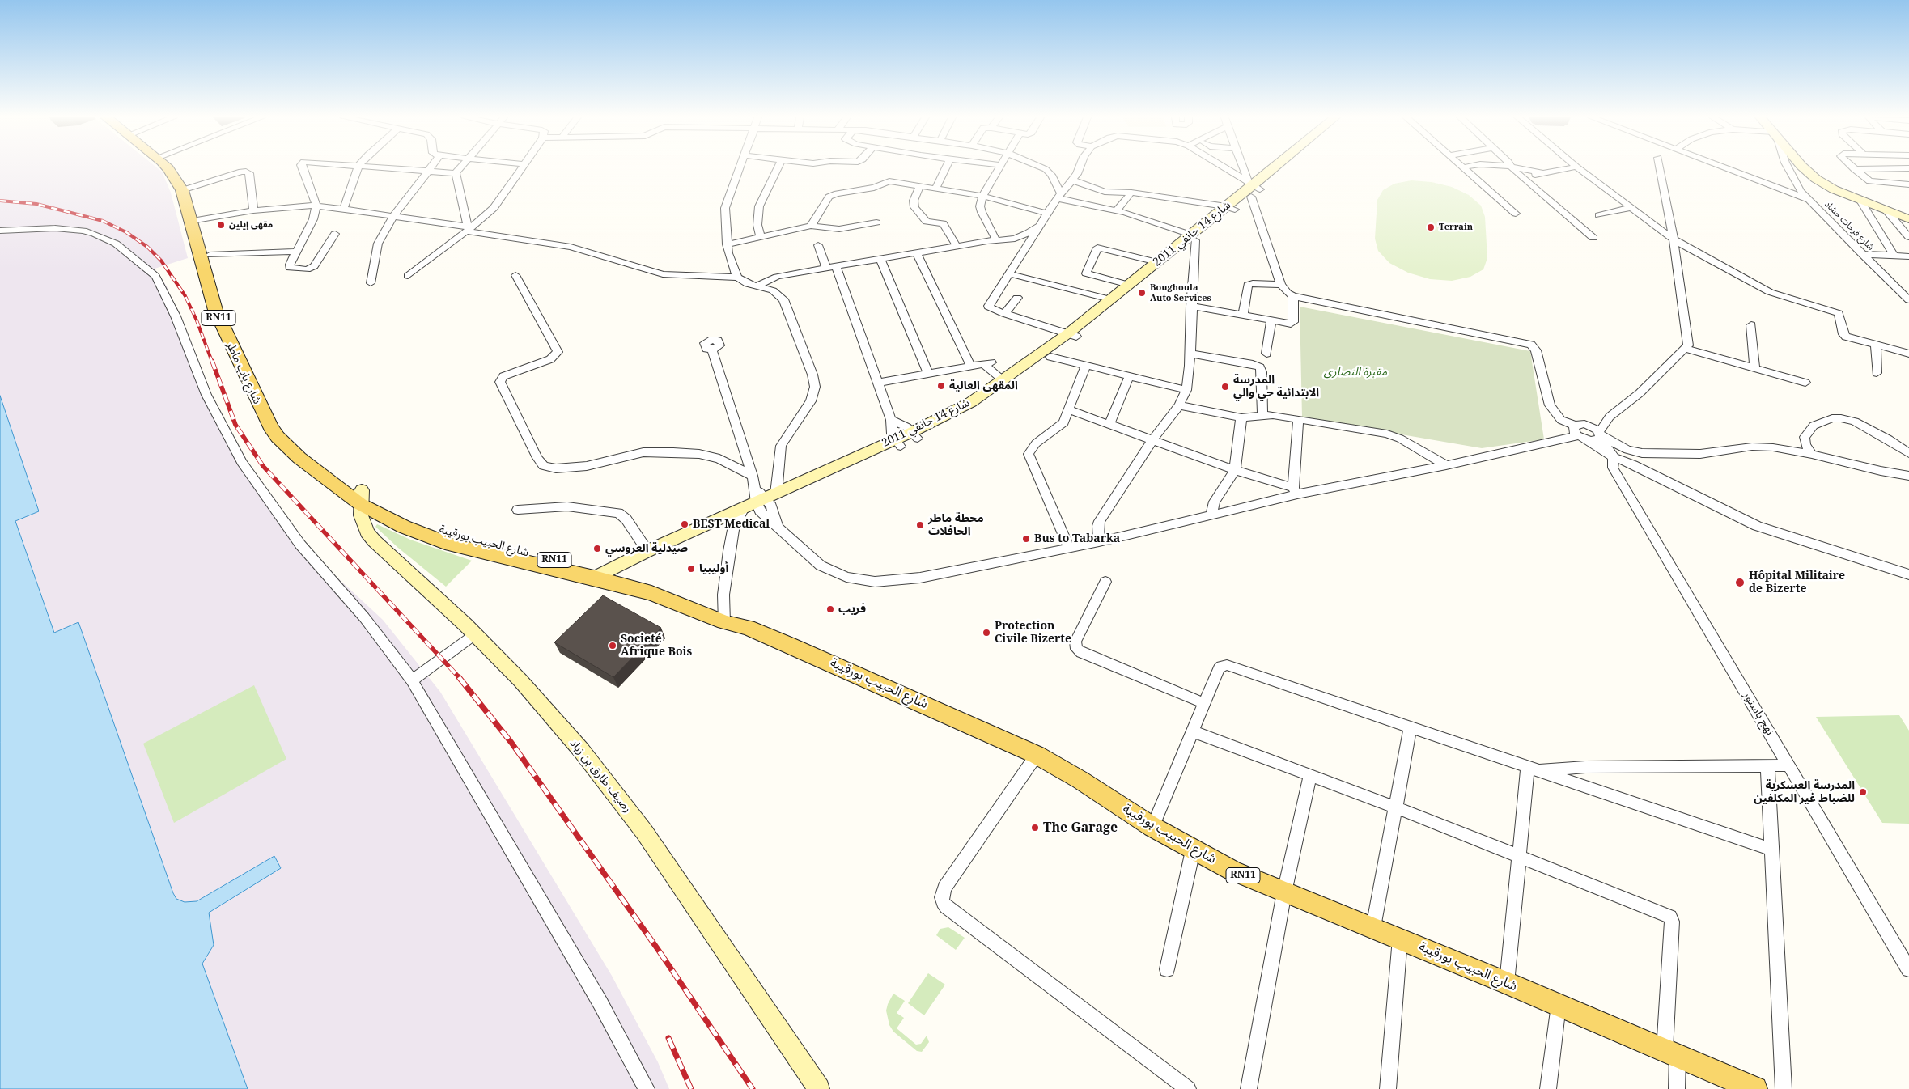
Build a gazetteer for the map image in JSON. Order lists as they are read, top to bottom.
{
  "streets": {
    "main road": [
      "شارع 14 جانفي 2011",
      "RN11",
      "شارع باب ماطر",
      "شارع الحبيب بورقيبة",
      "رصيف طارق بن زياد"
    ],
    "street": ["شارع فرحات حشاد", "نهج باستور"]
  },
  "crossings": [
    ["شارع 14 جانفي 2011", "شارع الحبيب بورقيبة"],
    ["شارع باب ماطر", "شارع الحبيب بورقيبة"],
    ["شارع باب ماطر", "رصيف طارق بن زياد"],
    ["شارع الحبيب بورقيبة", "رصيف طارق بن زياد"]
  ],
  "parks": ["مقبرة النصارى"],
  "places": [
    "مقهى إيلين",
    "Terrain",
    "Boughoula Auto Services",
    "المقهى العالية",
    "المدرسة الابتدائية حي والي",
    "BEST Medical",
    "محطة ماطر الحافلات",
    "Bus to Tabarka",
    "صيدلية العروسي",
    "أوليبيا",
    "Hôpital Militaire de Bizerte",
    "فريب",
    "Protection Civile Bizerte",
    "Societé Afrique Bois",
    "المدرسة العسكرية للضباط غير المكلفين",
    "The Garage"
  ]
}
